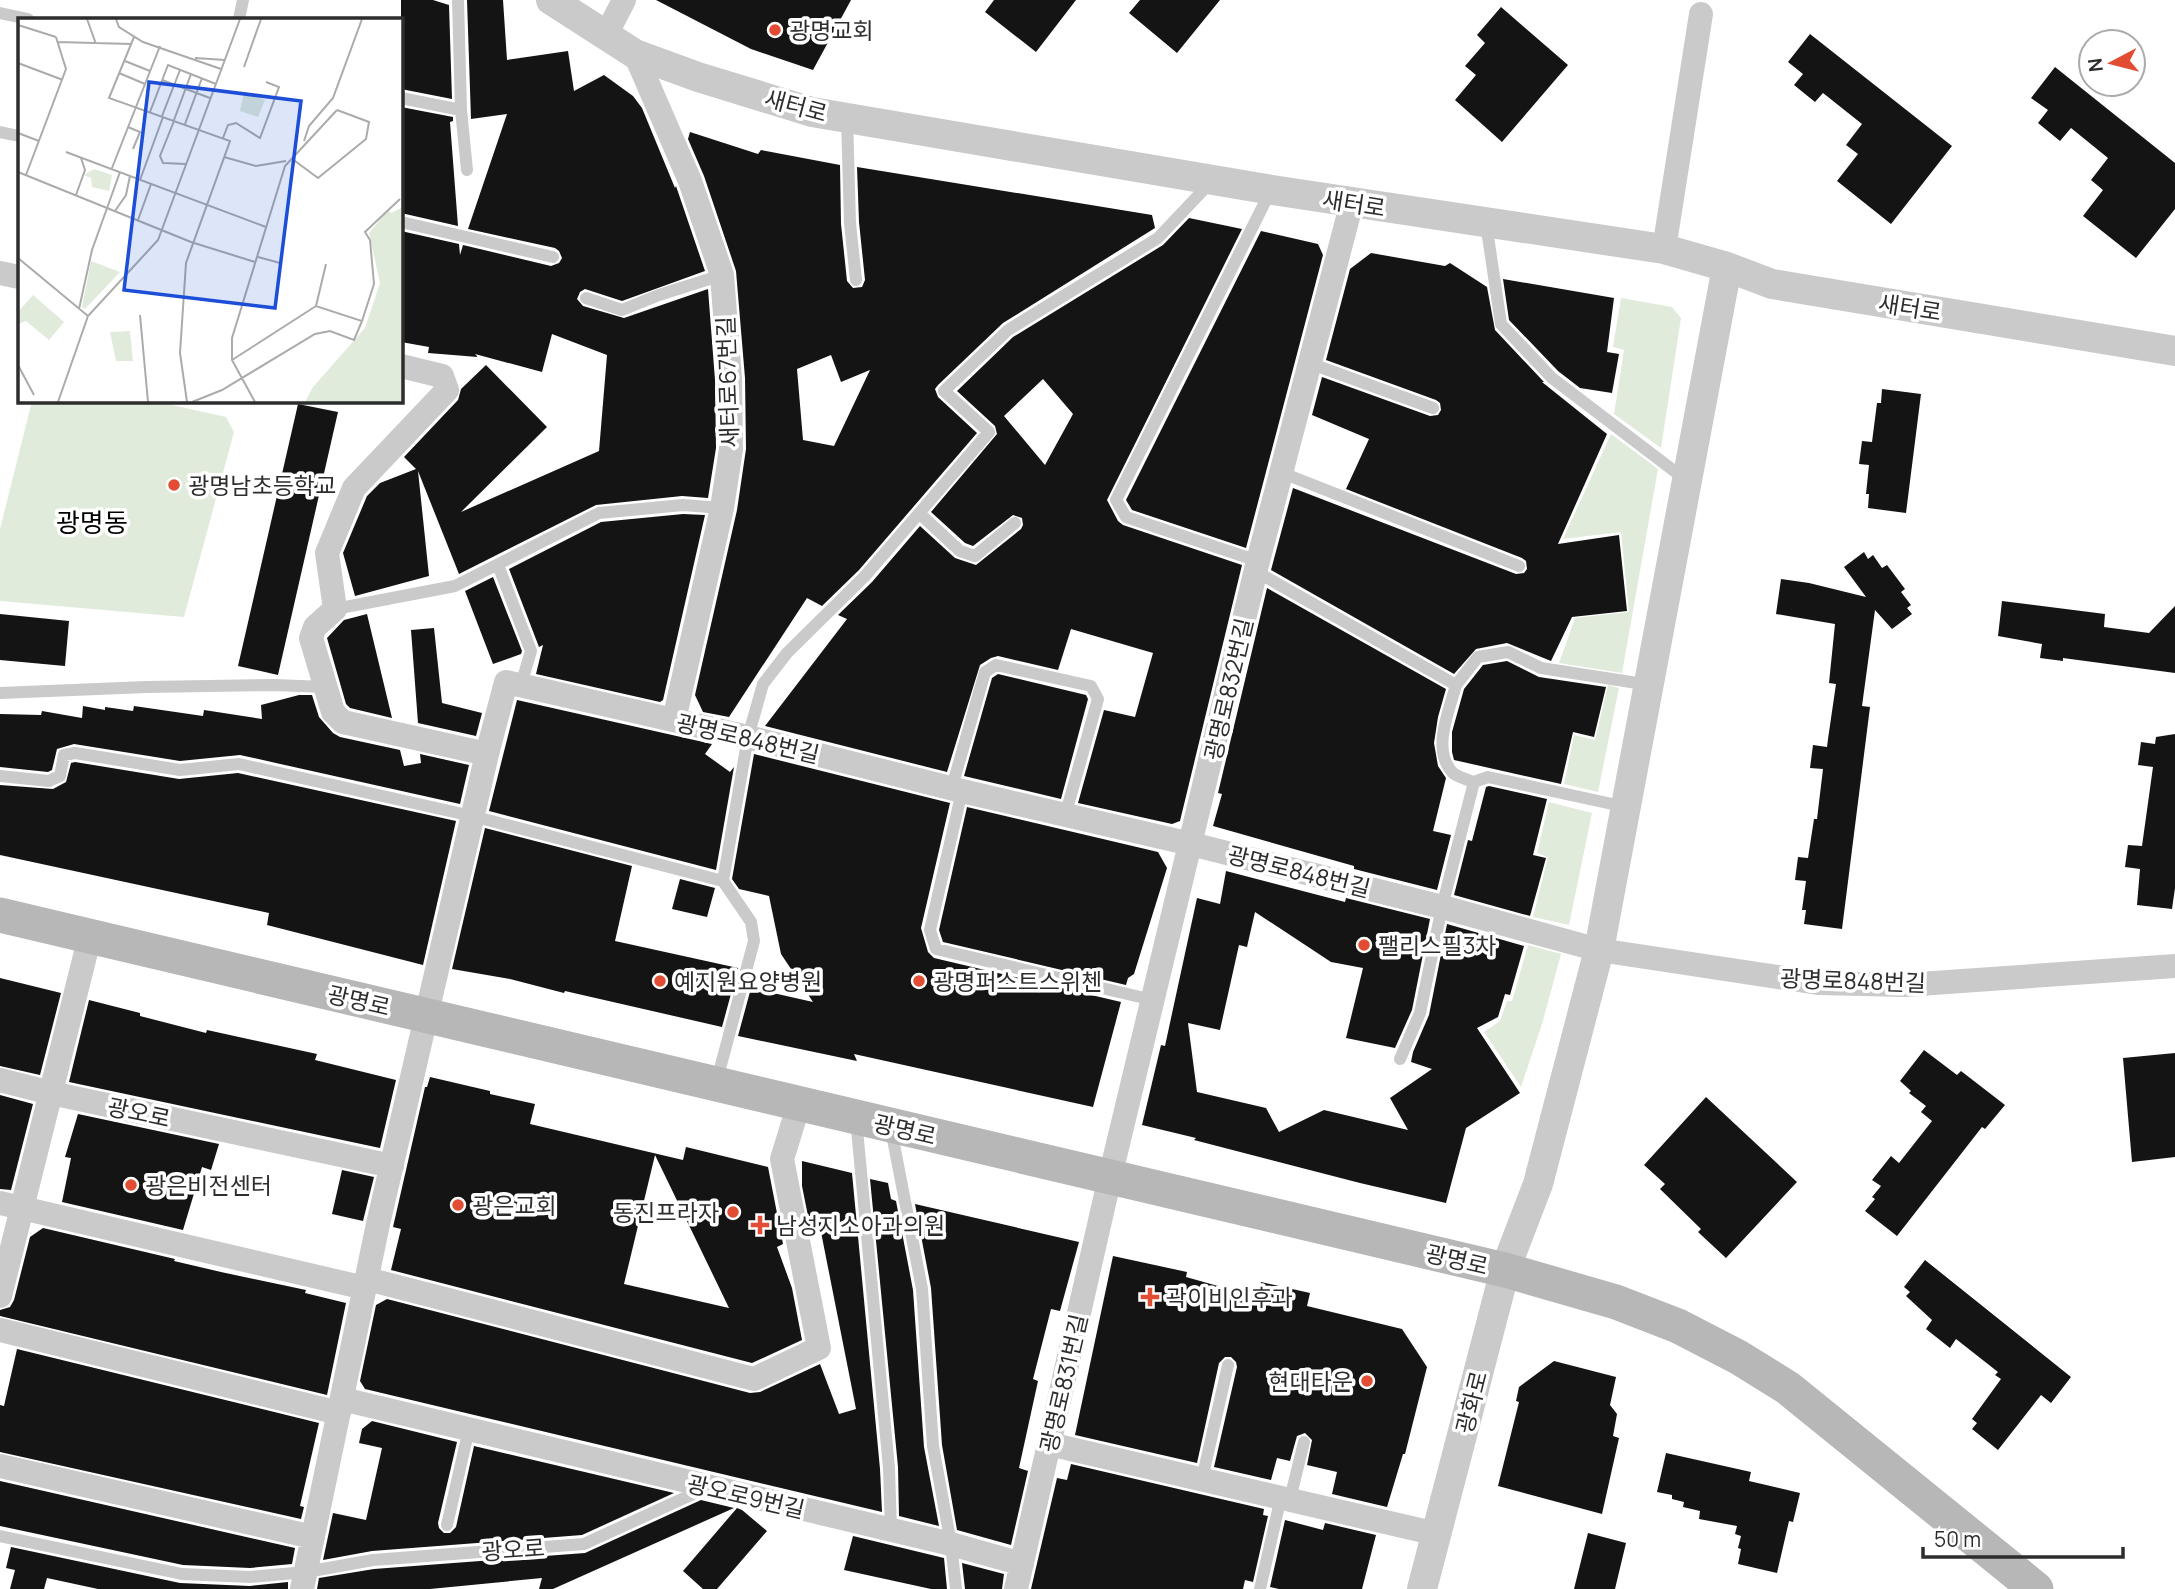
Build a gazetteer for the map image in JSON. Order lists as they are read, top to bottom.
{
  "streets": {
    "main road": ["광명로"],
    "street": [
      "새터로",
      "새터로67번길",
      "광명로832번길",
      "광명로848번길",
      "광오로",
      "광명로831번길",
      "광화로",
      "광오로9번길"
    ]
  },
  "crossings": [
    ["새터로", "새터로67번길"],
    ["새터로", "광명로832번길"],
    ["새터로", "광화로"],
    ["새터로67번길", "광명로848번길"],
    ["광명로832번길", "광명로848번길"],
    ["광명로832번길", "광명로"],
    ["광명로832번길", "광명로831번길"],
    ["광명로848번길", "광화로"],
    ["광명로", "광명로831번길"],
    ["광명로", "광화로"],
    ["광오로", "광오로9번길"],
    ["광명로831번길", "광오로9번길"]
  ],
  "districts": ["광명동"],
  "places": {
    "other": [
      "광명교회",
      "광명남초등학교",
      "팰리스필3차",
      "예지원요양병원",
      "광명퍼스트스위첸",
      "광은비전센터",
      "광은교회",
      "동진프라자",
      "현대타운"
    ],
    "health": ["남성지소아과의원", "곽이비인후과"]
  },
  "scale_bar": "50 m",
  "north": "left"
}
